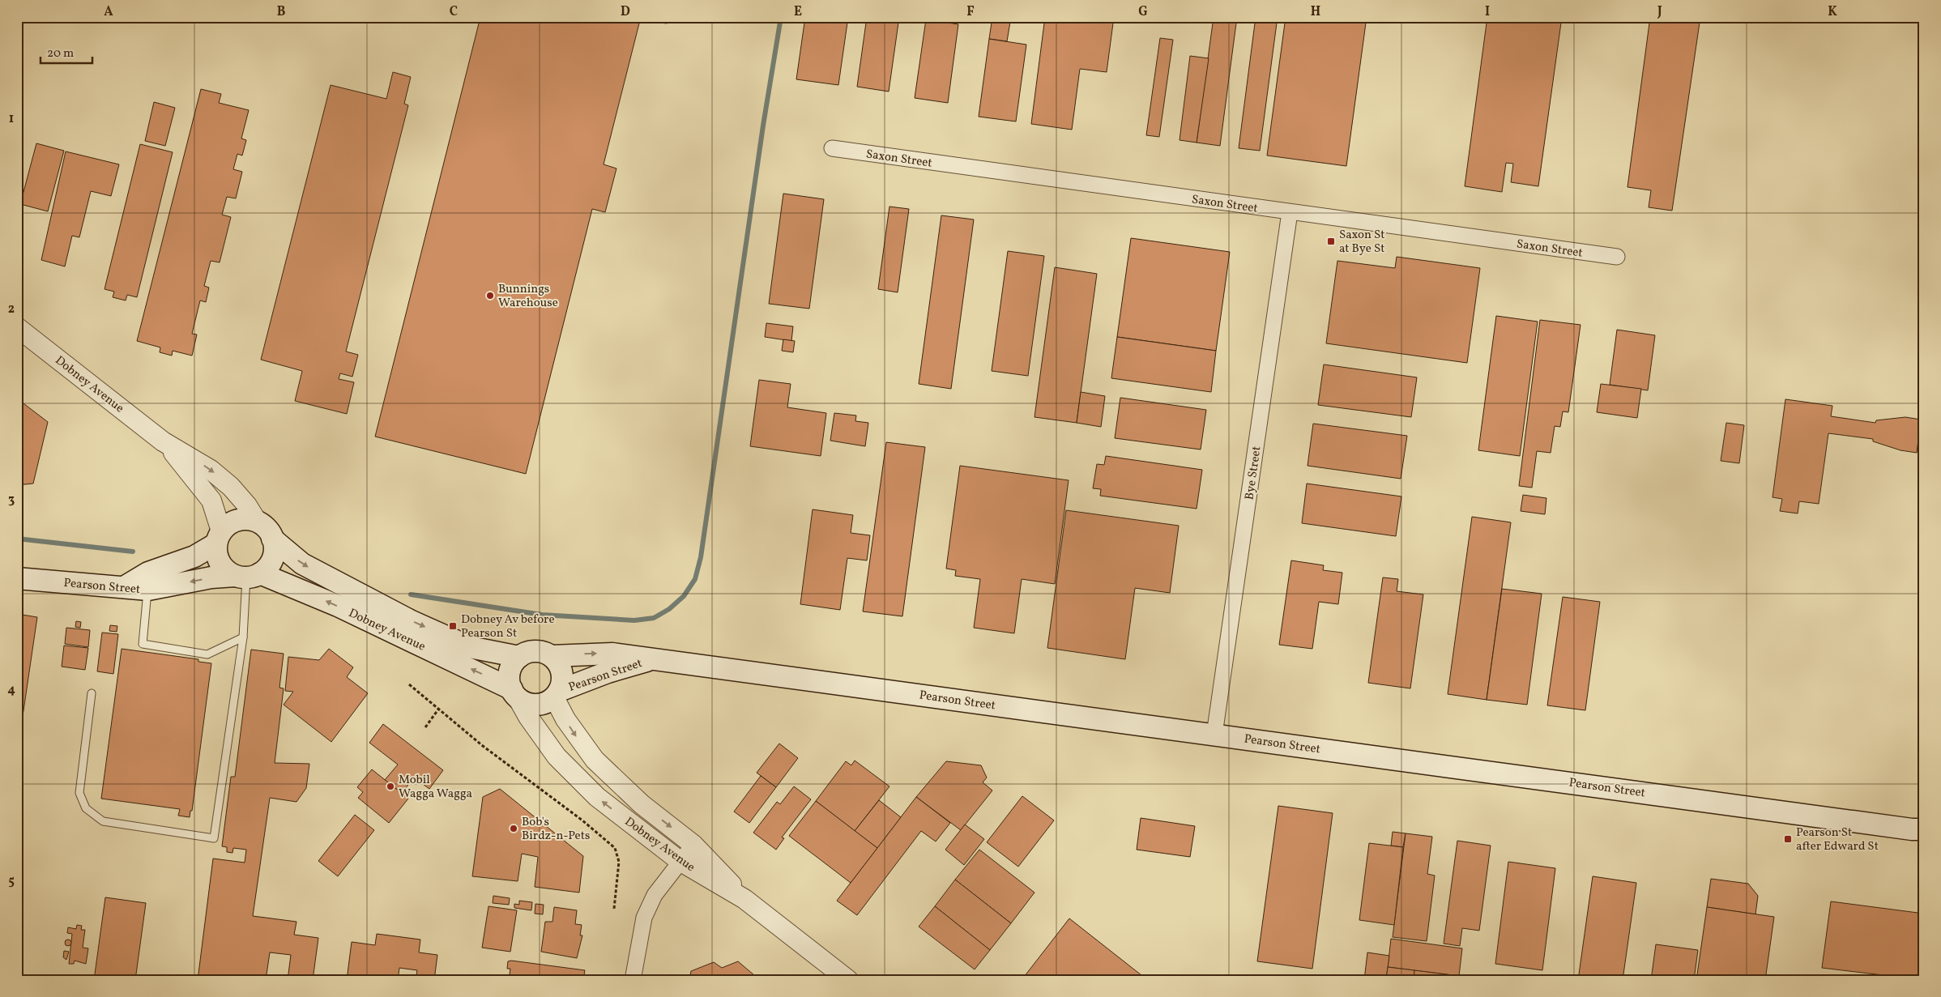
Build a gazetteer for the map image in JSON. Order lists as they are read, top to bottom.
{
  "streets": {
    "main road": ["Dobney Avenue", "Pearson Street"],
    "street": ["Saxon Street", "Bye Street"]
  },
  "crossings": [
    ["Saxon Street", "Bye Street"],
    ["Dobney Avenue", "Pearson Street"],
    ["Bye Street", "Pearson Street"]
  ],
  "places": {
    "transit": ["Saxon St at Bye St", "Dobney Av before Pearson St", "Pearson St after Edward St"],
    "other": ["Bunnings Warehouse", "Mobil Wagga Wagga", "Bob's Birdz-n-Pets"]
  },
  "scale_bar": "20 m",
  "grid": {
    "columns": [
      "A",
      "B",
      "C",
      "D",
      "E",
      "F",
      "G",
      "H",
      "I",
      "J",
      "K"
    ],
    "rows": [
      "1",
      "2",
      "3",
      "4",
      "5"
    ]
  }
}
